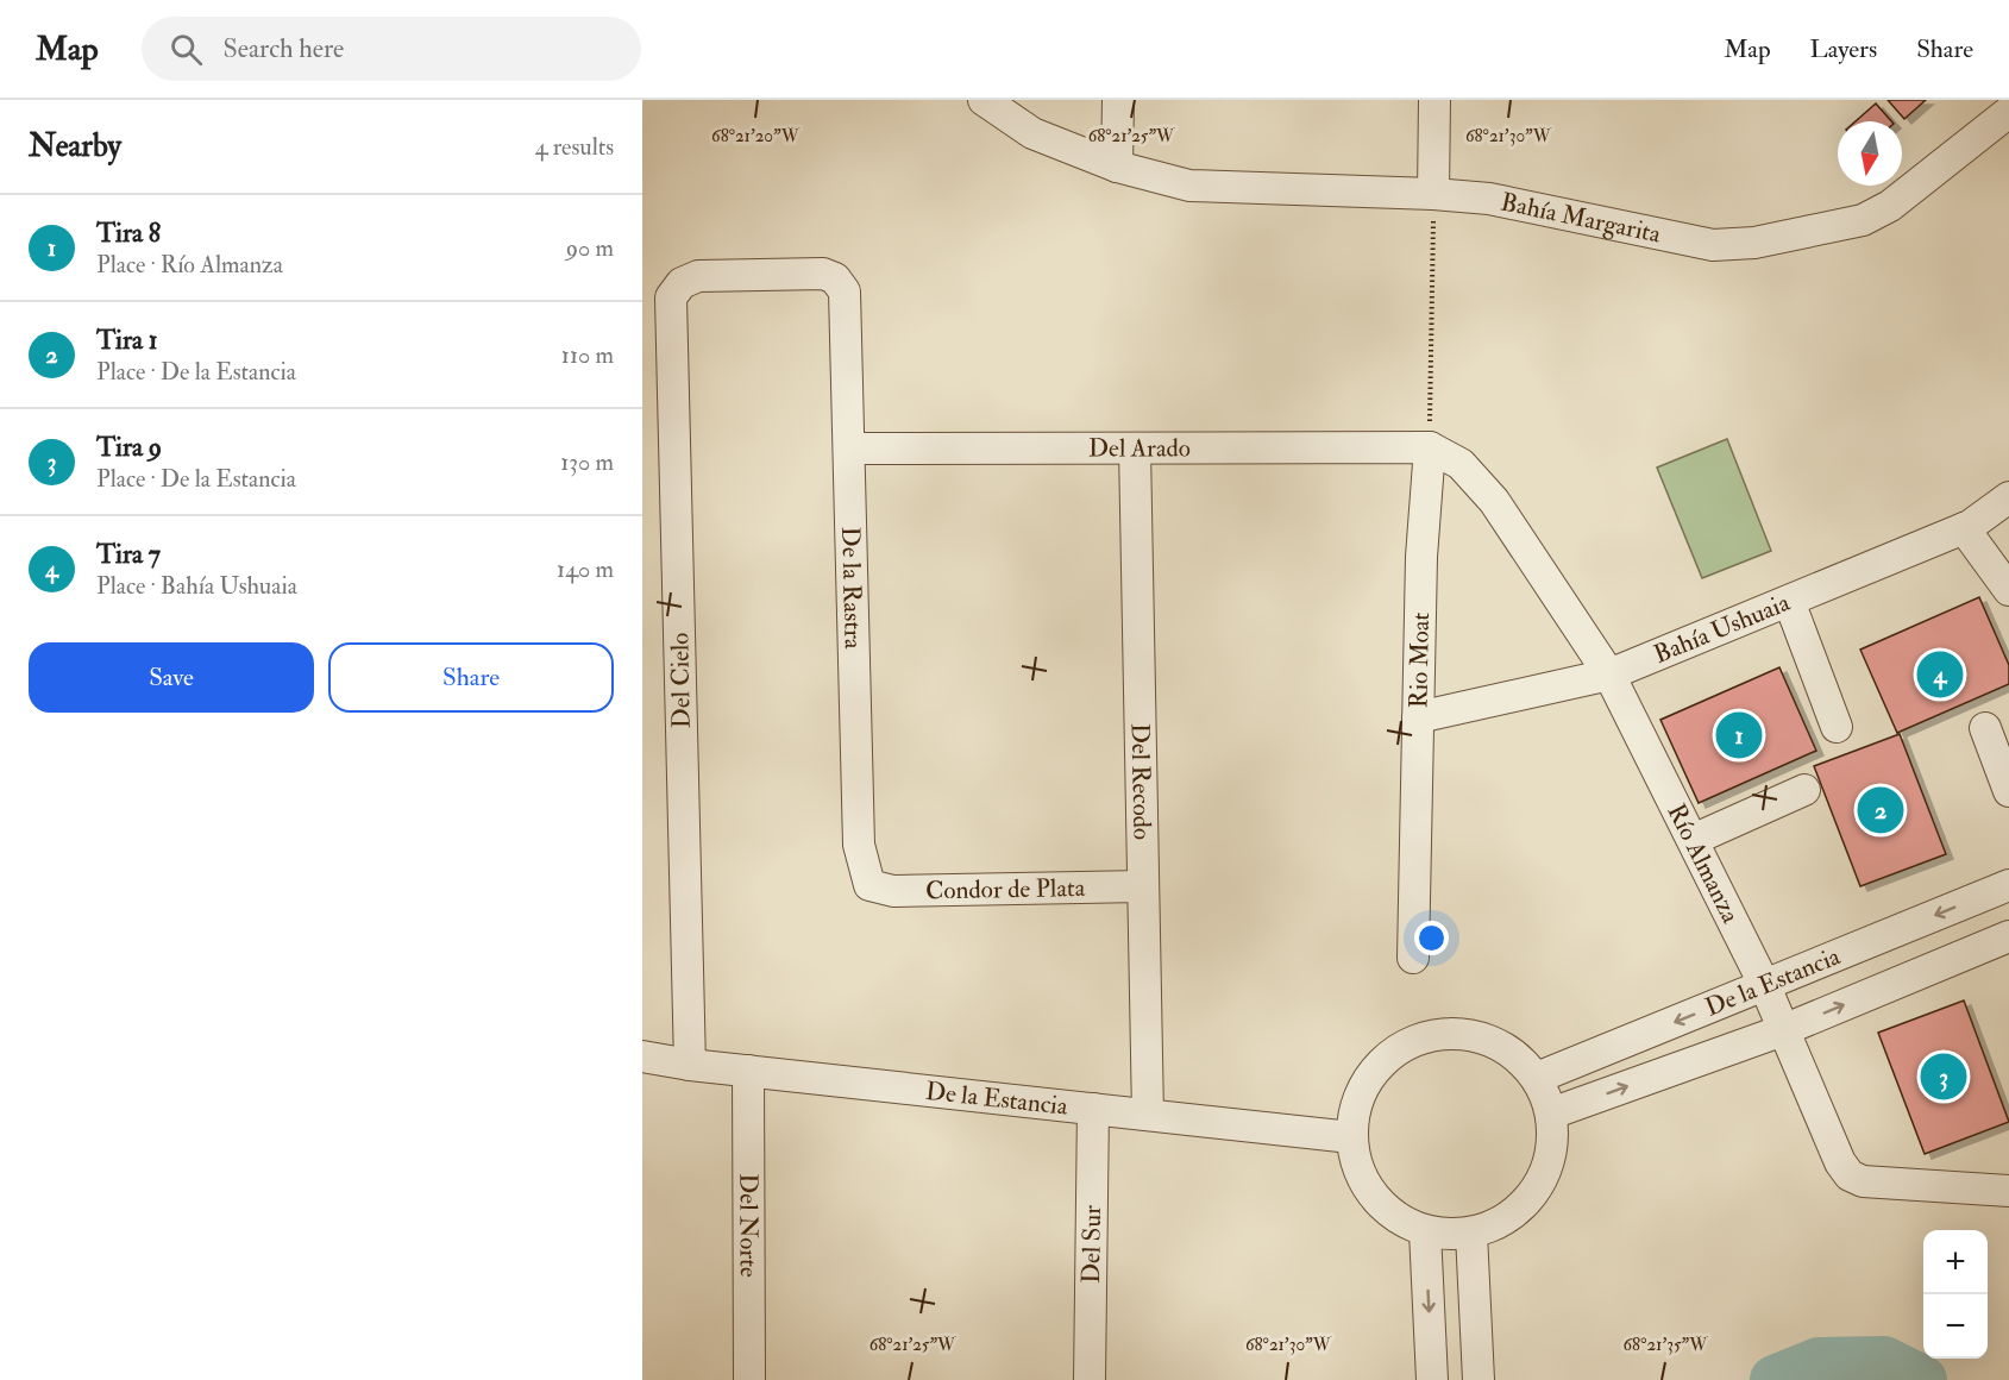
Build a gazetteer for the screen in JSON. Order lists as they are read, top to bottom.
{
  "streets": {
    "street": [
      "Bahía Margarita",
      "Del Arado",
      "De la Rastra",
      "Bahía Ushuaia",
      "Rio Moat",
      "Del Cielo",
      "Del Recodo",
      "Río Almanza",
      "Condor de Plata",
      "De la Estancia",
      "Del Norte",
      "Del Sur"
    ]
  },
  "crossings": [
    ["Del Arado", "De la Rastra"],
    ["Del Arado", "Rio Moat"],
    ["Del Arado", "Del Recodo"],
    ["Del Arado", "Río Almanza"],
    ["De la Rastra", "Del Cielo"],
    ["De la Rastra", "Condor de Plata"],
    ["Bahía Ushuaia", "Rio Moat"],
    ["Bahía Ushuaia", "Río Almanza"],
    ["Rio Moat", "Río Almanza"],
    ["Del Cielo", "De la Estancia"],
    ["Del Recodo", "Condor de Plata"],
    ["Del Recodo", "De la Estancia"],
    ["Río Almanza", "De la Estancia"],
    ["De la Estancia", "Del Norte"],
    ["De la Estancia", "Del Sur"]
  ],
  "north": "bottom",
  "page": {
    "header": "Map",
    "search": "Search here",
    "nav": ["Map", "Layers", "Share"],
    "heading": ["Nearby", "4 results"],
    "list": [
      {
        "mark": "1",
        "name": "Tira 8",
        "note": "Place · Río Almanza",
        "value": "90 m"
      },
      {
        "mark": "2",
        "name": "Tira 1",
        "note": "Place · De la Estancia",
        "value": "110 m"
      },
      {
        "mark": "3",
        "name": "Tira 9",
        "note": "Place · De la Estancia",
        "value": "130 m"
      },
      {
        "mark": "4",
        "name": "Tira 7",
        "note": "Place · Bahía Ushuaia",
        "value": "140 m"
      }
    ],
    "buttons": ["Save", "Share"],
    "pins": [
      "4",
      "1",
      "2",
      "3"
    ],
    "map_buttons": ["+", "−"]
  },
  "coordinates": [
    "68°21'25\"W",
    "68°21'30\"W",
    "68°21'20\"W",
    "68°21'35\"W"
  ]
}
